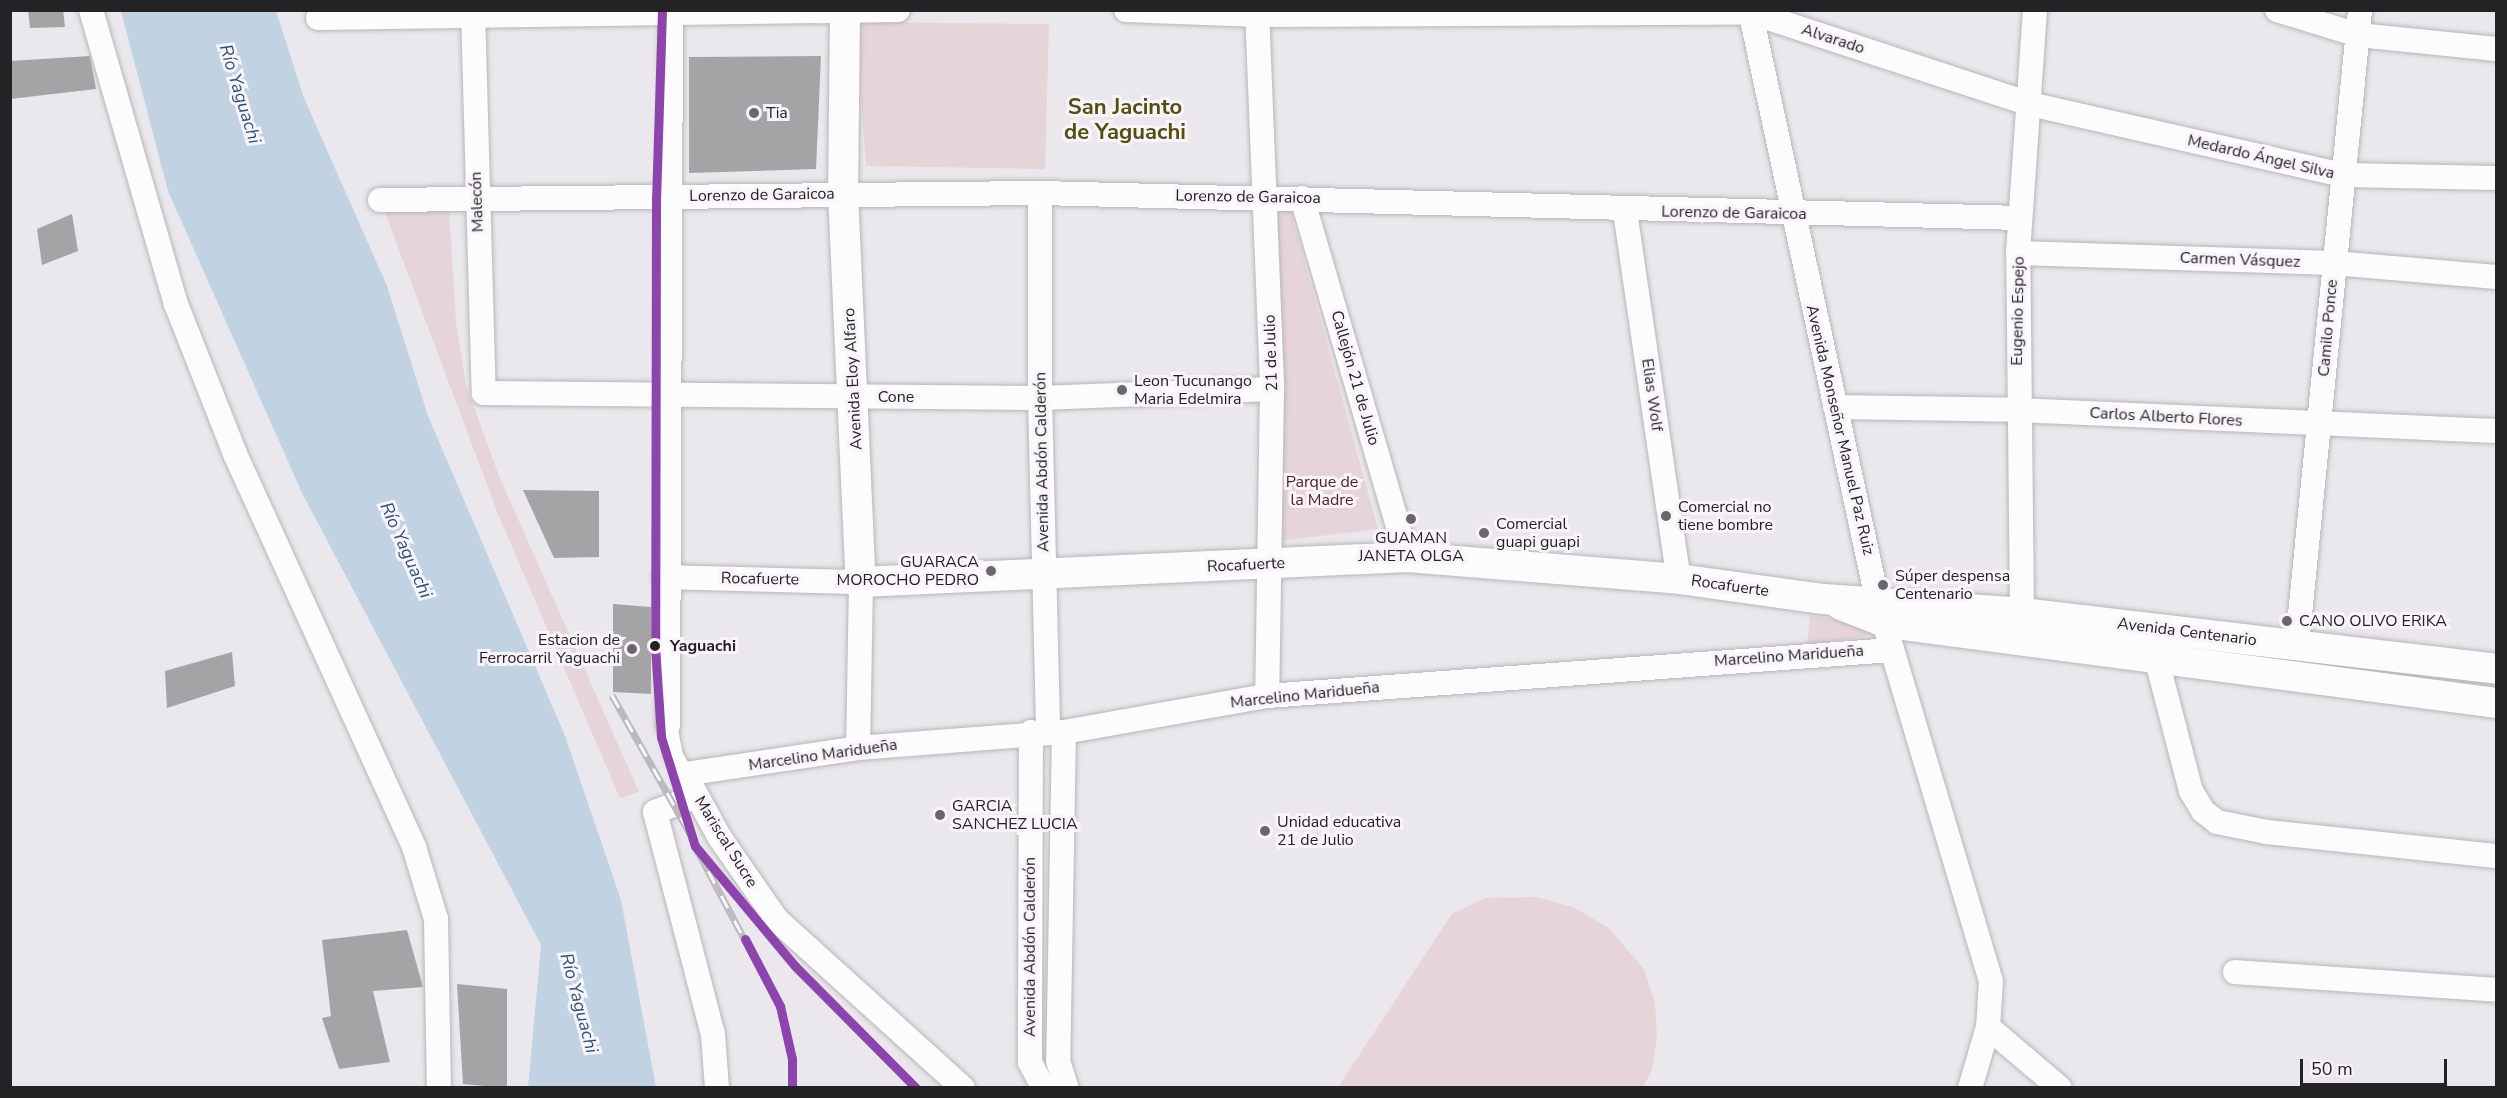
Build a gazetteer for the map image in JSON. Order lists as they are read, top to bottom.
{
  "streets": {
    "street": [
      "Alvarado",
      "Medardo Ángel Silva",
      "Lorenzo de Garaicoa",
      "Malecón",
      "Carmen Vásquez",
      "Eugenio Espejo",
      "Camilo Ponce",
      "21 de Julio",
      "Callejón 21 de Julio",
      "Avenida Eloy Alfaro",
      "Elias Wolf",
      "Cone",
      "Carlos Alberto Flores",
      "Avenida Monseñor Manuel Paz Ruiz",
      "Avenida Abdón Calderón",
      "Rocafuerte",
      "Avenida Centenario",
      "Marcelino Maridueña",
      "Mariscal Sucre"
    ]
  },
  "crossings": [
    ["Alvarado", "Medardo Ángel Silva"],
    ["Alvarado", "Eugenio Espejo"],
    ["Alvarado", "21 de Julio"],
    ["Alvarado", "Avenida Monseñor Manuel Paz Ruiz"],
    ["Medardo Ángel Silva", "Eugenio Espejo"],
    ["Medardo Ángel Silva", "Camilo Ponce"],
    ["Lorenzo de Garaicoa", "Malecón"],
    ["Lorenzo de Garaicoa", "Eugenio Espejo"],
    ["Lorenzo de Garaicoa", "21 de Julio"],
    ["Lorenzo de Garaicoa", "Callejón 21 de Julio"],
    ["Lorenzo de Garaicoa", "Avenida Eloy Alfaro"],
    ["Lorenzo de Garaicoa", "Elias Wolf"],
    ["Lorenzo de Garaicoa", "Avenida Monseñor Manuel Paz Ruiz"],
    ["Lorenzo de Garaicoa", "Avenida Abdón Calderón"],
    ["Lorenzo de Garaicoa", "Mariscal Sucre"],
    ["Malecón", "Cone"],
    ["Carmen Vásquez", "Eugenio Espejo"],
    ["Carmen Vásquez", "Camilo Ponce"],
    ["Eugenio Espejo", "Carlos Alberto Flores"],
    ["Eugenio Espejo", "Avenida Centenario"],
    ["Camilo Ponce", "Carlos Alberto Flores"],
    ["Camilo Ponce", "Avenida Centenario"],
    ["21 de Julio", "Cone"],
    ["21 de Julio", "Rocafuerte"],
    ["21 de Julio", "Marcelino Maridueña"],
    ["Callejón 21 de Julio", "Rocafuerte"],
    ["Avenida Eloy Alfaro", "Cone"],
    ["Avenida Eloy Alfaro", "Rocafuerte"],
    ["Avenida Eloy Alfaro", "Marcelino Maridueña"],
    ["Elias Wolf", "Rocafuerte"],
    ["Cone", "Avenida Abdón Calderón"],
    ["Cone", "Mariscal Sucre"],
    ["Carlos Alberto Flores", "Avenida Monseñor Manuel Paz Ruiz"],
    ["Avenida Monseñor Manuel Paz Ruiz", "Rocafuerte"],
    ["Avenida Monseñor Manuel Paz Ruiz", "Avenida Centenario"],
    ["Avenida Monseñor Manuel Paz Ruiz", "Marcelino Maridueña"],
    ["Avenida Abdón Calderón", "Rocafuerte"],
    ["Avenida Abdón Calderón", "Marcelino Maridueña"],
    ["Rocafuerte", "Avenida Centenario"],
    ["Rocafuerte", "Marcelino Maridueña"],
    ["Rocafuerte", "Mariscal Sucre"],
    ["Avenida Centenario", "Marcelino Maridueña"],
    ["Marcelino Maridueña", "Mariscal Sucre"]
  ],
  "districts": ["San Jacinto de Yaguachi"],
  "water": ["Río Yaguachi"],
  "parks": ["Parque de la Madre"],
  "places": [
    "Tia",
    "Leon Tucunango Maria Edelmira",
    "Comercial no tiene bombre",
    "GUAMAN JANETA OLGA",
    "Comercial guapi guapi",
    "GUARACA MOROCHO PEDRO",
    "Súper despensa Centenario",
    "CANO OLIVO ERIKA",
    "Yaguachi",
    "Estacion de Ferrocarril Yaguachi",
    "GARCIA SANCHEZ LUCIA",
    "Unidad educativa 21 de Julio"
  ],
  "scale_bar": "50 m"
}
